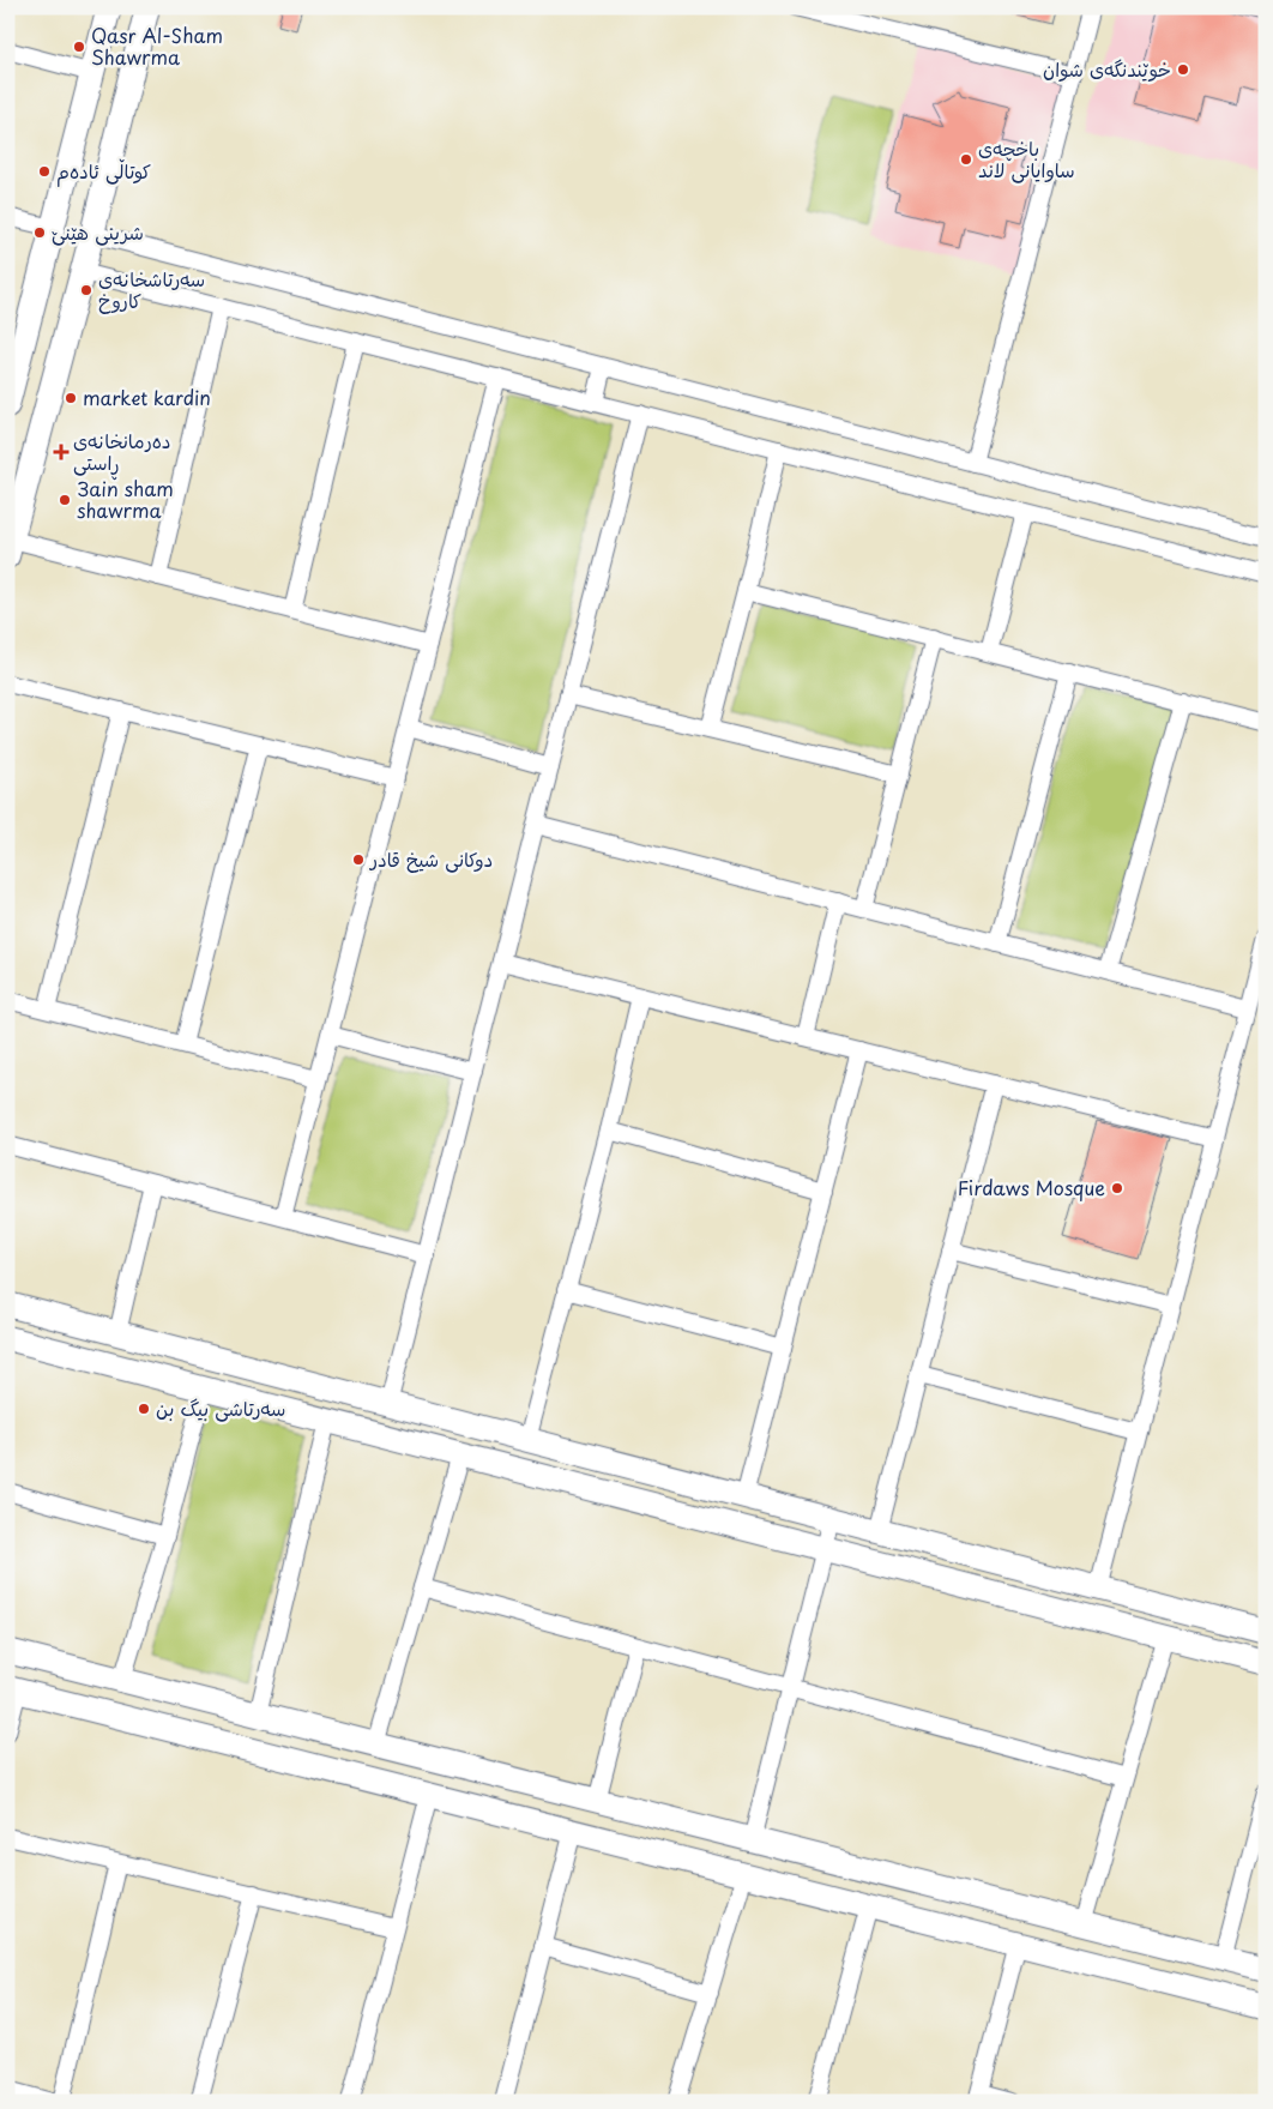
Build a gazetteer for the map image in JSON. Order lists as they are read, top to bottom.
{
  "places": {
    "other": [
      "Qasr Al-Sham Shawrma",
      "خوێندنگەی شوان",
      "باخچەی ساوایانی لاند",
      "کوتاڵی ئادەم",
      "شرینی هێنێ",
      "سەرتاشخانەی کاروخ",
      "market kardin",
      "3ain sham shawrma",
      "دوکانی شیخ قادر",
      "Firdaws Mosque",
      "سەرتاشی بیگ بن"
    ],
    "health": ["دەرمانخانەی ڕاستی"]
  }
}
